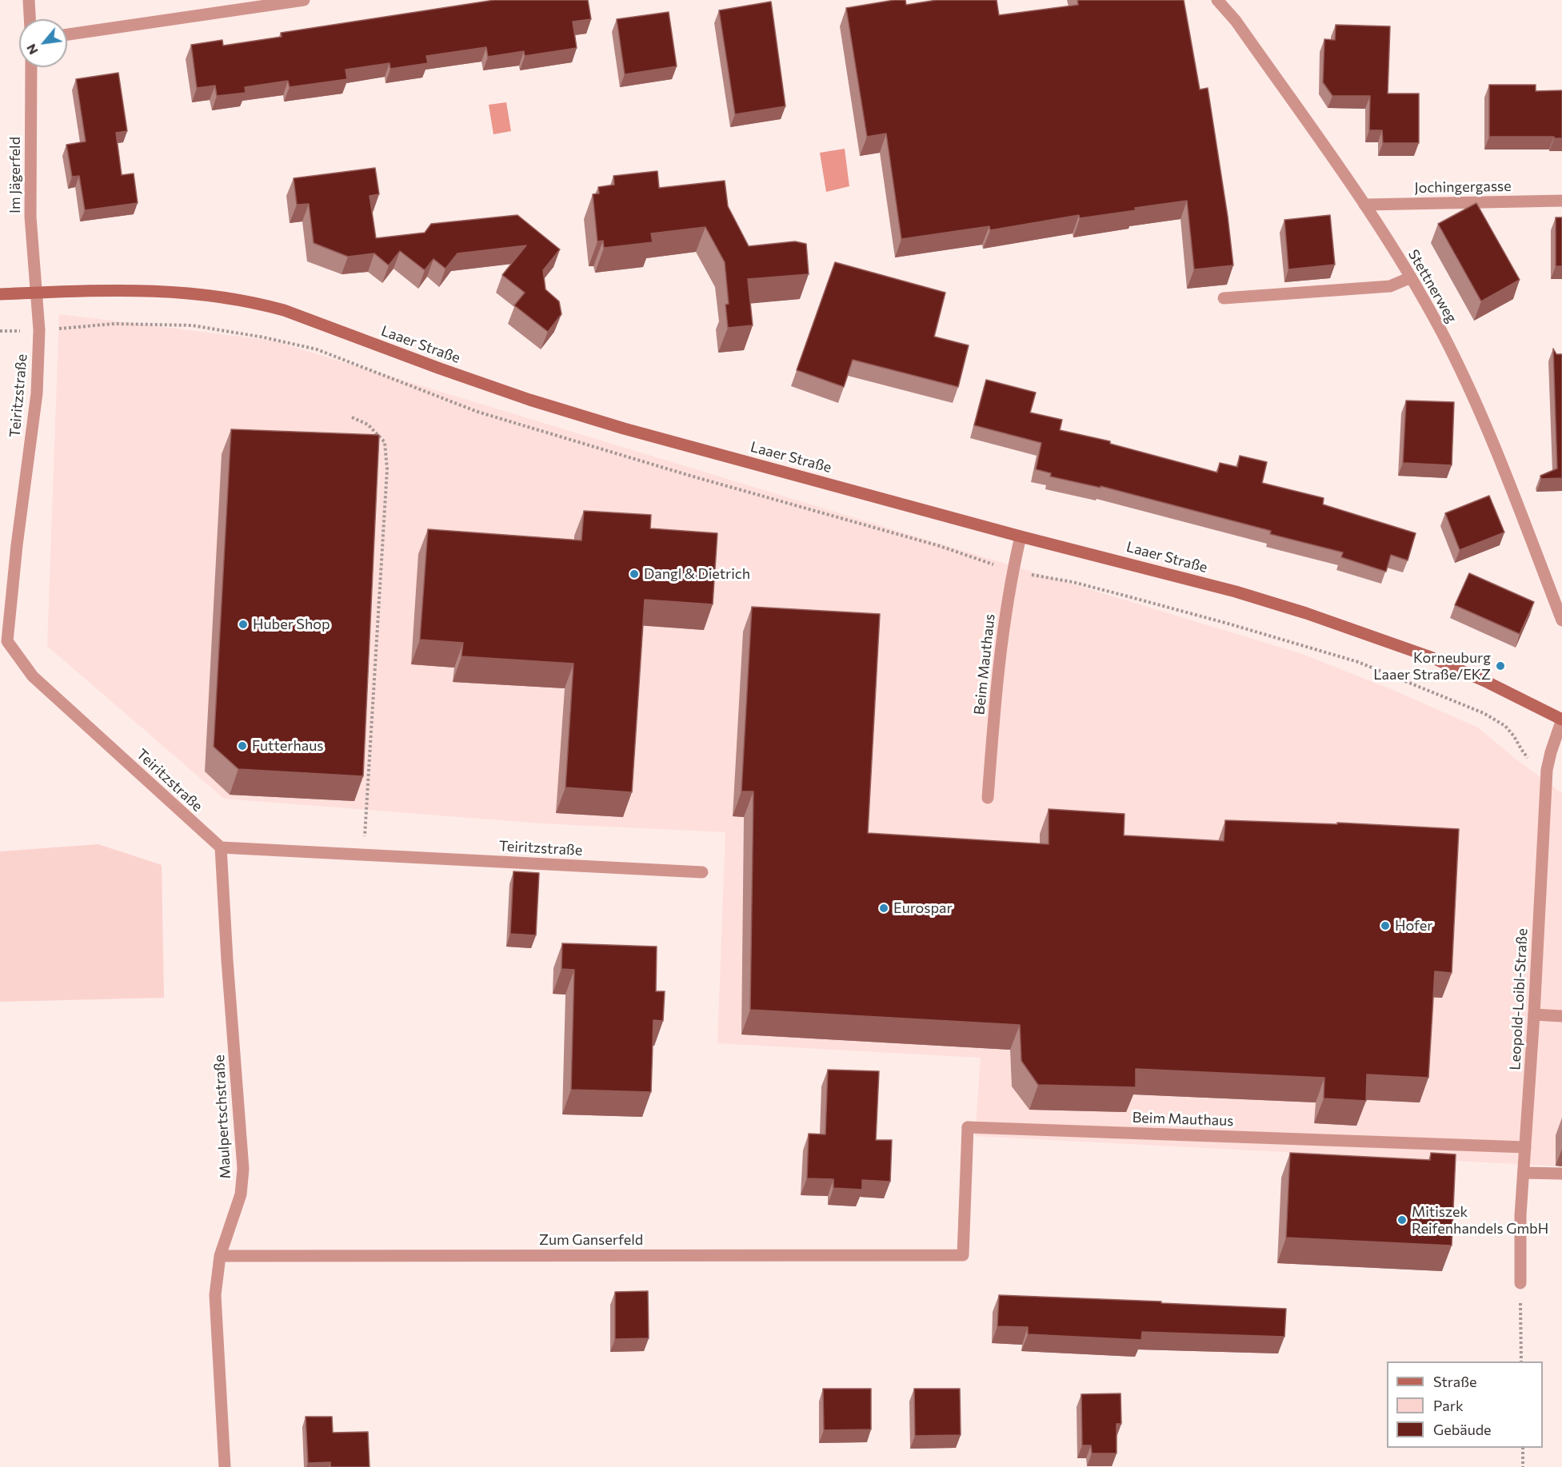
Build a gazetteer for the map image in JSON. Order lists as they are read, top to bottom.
{
  "streets": {
    "street": [
      "Im Jägerfeld",
      "Jochingergasse",
      "Stettnerweg",
      "Laaer Straße",
      "Teiritzstraße",
      "Beim Mauthaus",
      "Leopold-Loibl-Straße",
      "Maulpertschstraße",
      "Zum Ganserfeld"
    ]
  },
  "crossings": [
    ["Im Jägerfeld", "Laaer Straße"],
    ["Im Jägerfeld", "Teiritzstraße"],
    ["Jochingergasse", "Stettnerweg"],
    ["Laaer Straße", "Teiritzstraße"],
    ["Laaer Straße", "Beim Mauthaus"],
    ["Laaer Straße", "Leopold-Loibl-Straße"],
    ["Teiritzstraße", "Maulpertschstraße"],
    ["Beim Mauthaus", "Leopold-Loibl-Straße"],
    ["Beim Mauthaus", "Zum Ganserfeld"],
    ["Maulpertschstraße", "Zum Ganserfeld"]
  ],
  "places": [
    "Dangl & Dietrich",
    "Huber Shop",
    "Korneuburg Laaer Straße/EKZ",
    "Futterhaus",
    "Eurospar",
    "Hofer",
    "Mitiszek Reifenhandels GmbH"
  ],
  "legend": ["Straße", "Park", "Gebäude"],
  "north": "bottom left"
}
